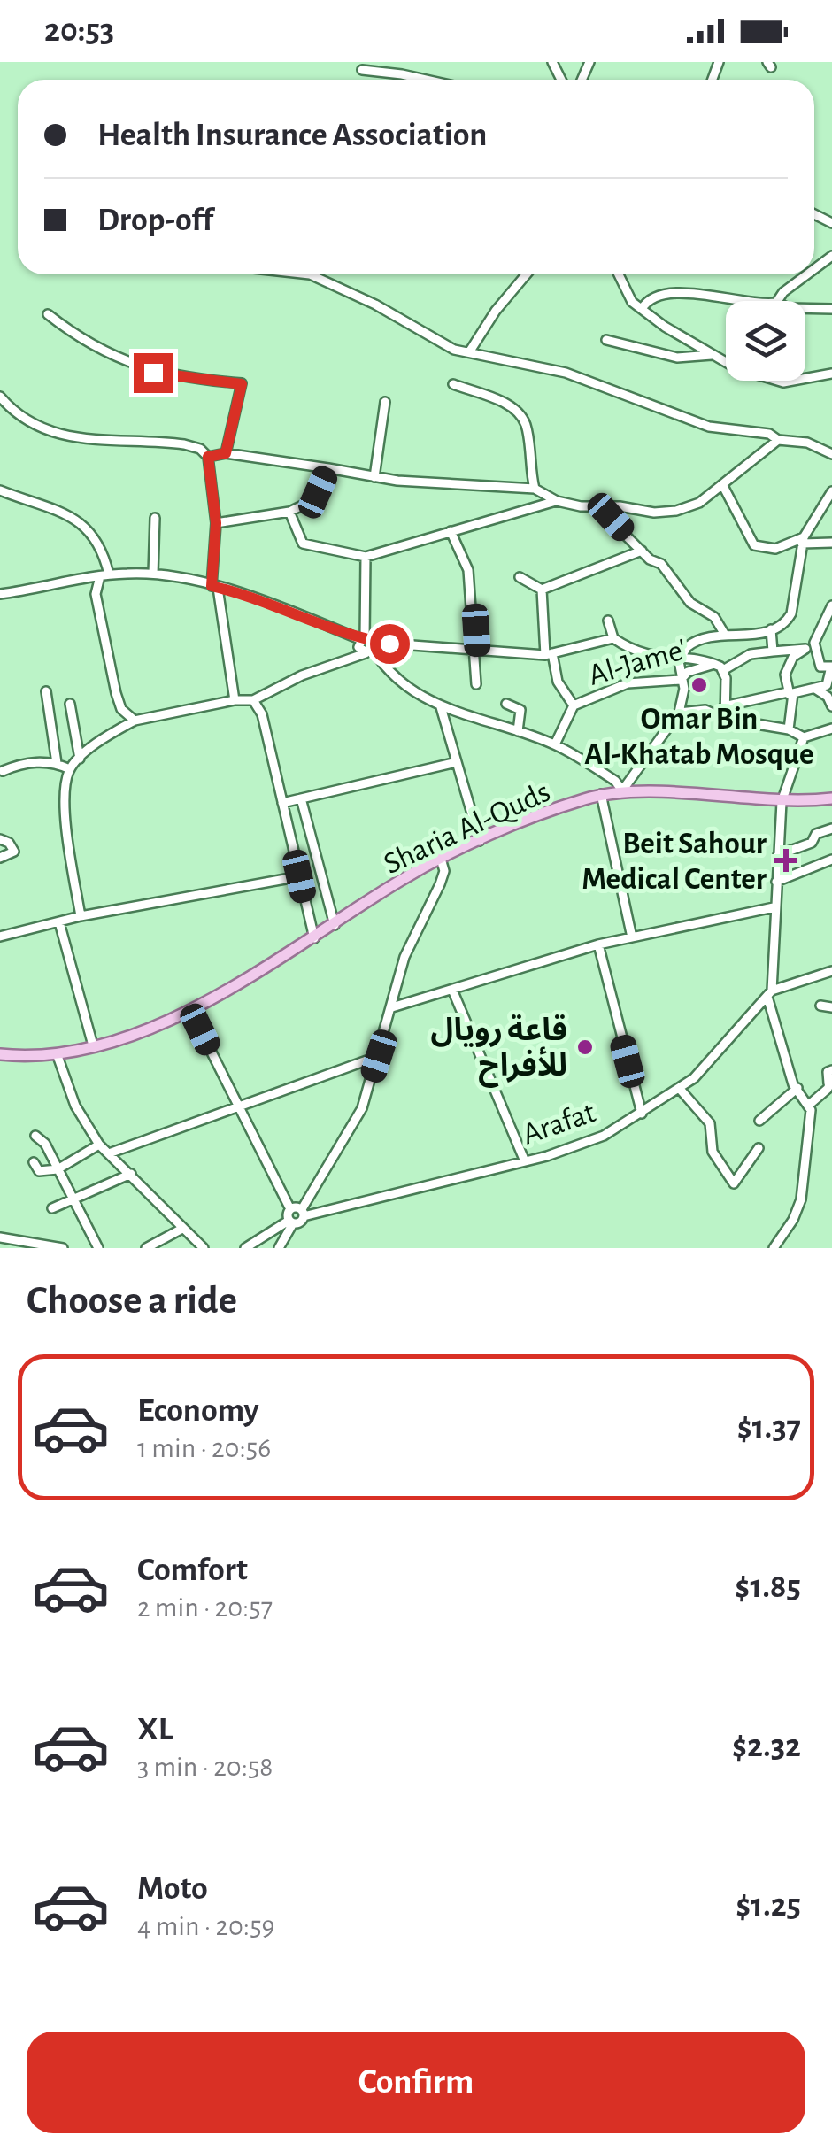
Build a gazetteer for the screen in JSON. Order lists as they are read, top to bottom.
{
  "streets": {
    "main road": ["Sharia Al-Quds"],
    "street": ["Al-Jame'", "Arafat"]
  },
  "places": {
    "other": ["Omar Bin Al-Khatab Mosque", "قاعة رويال للأفراح"],
    "health": ["Beit Sahour Medical Center"]
  },
  "page": {
    "status": "20:53",
    "banner": ["Health Insurance Association", "Drop-off"],
    "heading": "Choose a ride",
    "list": [
      {
        "name": "Economy",
        "note": "1 min · 20:56",
        "value": "$1.37"
      },
      {
        "name": "Comfort",
        "note": "2 min · 20:57",
        "value": "$1.85"
      },
      {
        "name": "XL",
        "note": "3 min · 20:58",
        "value": "$2.32"
      },
      {
        "name": "Moto",
        "note": "4 min · 20:59",
        "value": "$1.25"
      }
    ],
    "buttons": "Confirm"
  }
}
